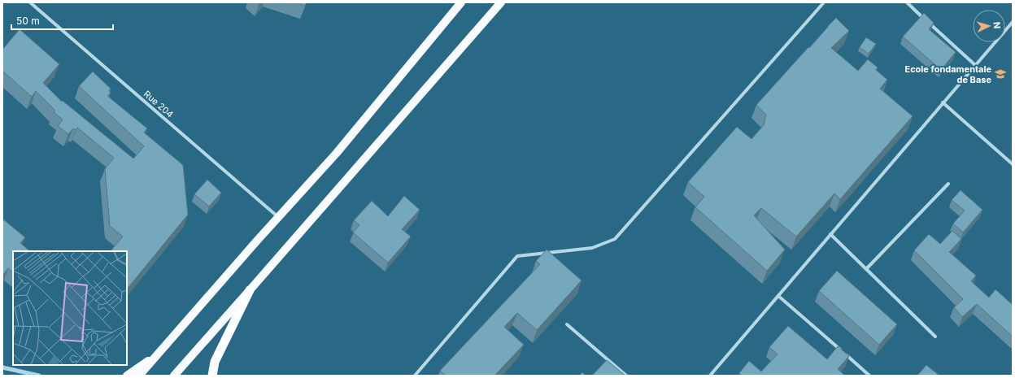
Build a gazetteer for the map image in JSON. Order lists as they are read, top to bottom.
{
  "streets": {
    "street": ["Rue 204"]
  },
  "places": {
    "school or university": ["Ecole fondamentale de Base"]
  },
  "scale_bar": "50 m",
  "north": "right"
}
